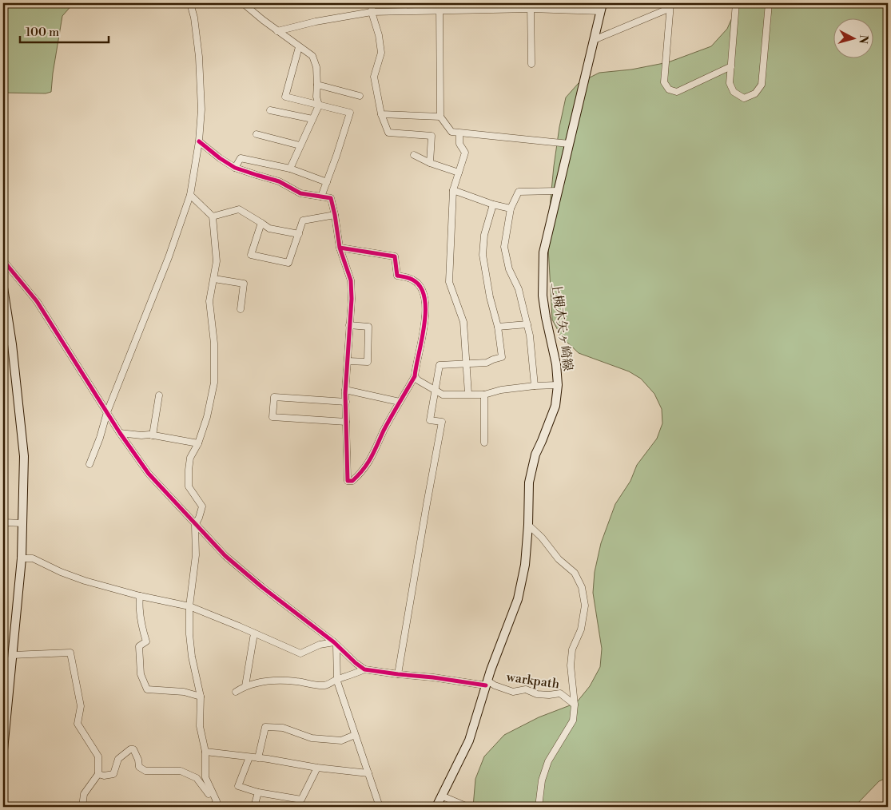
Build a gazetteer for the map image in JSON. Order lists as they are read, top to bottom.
{
  "streets": {
    "main road": ["上槻木矢ヶ崎線"],
    "street": ["warkpath"]
  },
  "crossings": [
    ["上槻木矢ヶ崎線", "warkpath"]
  ],
  "scale_bar": "100 m",
  "north": "right"
}
